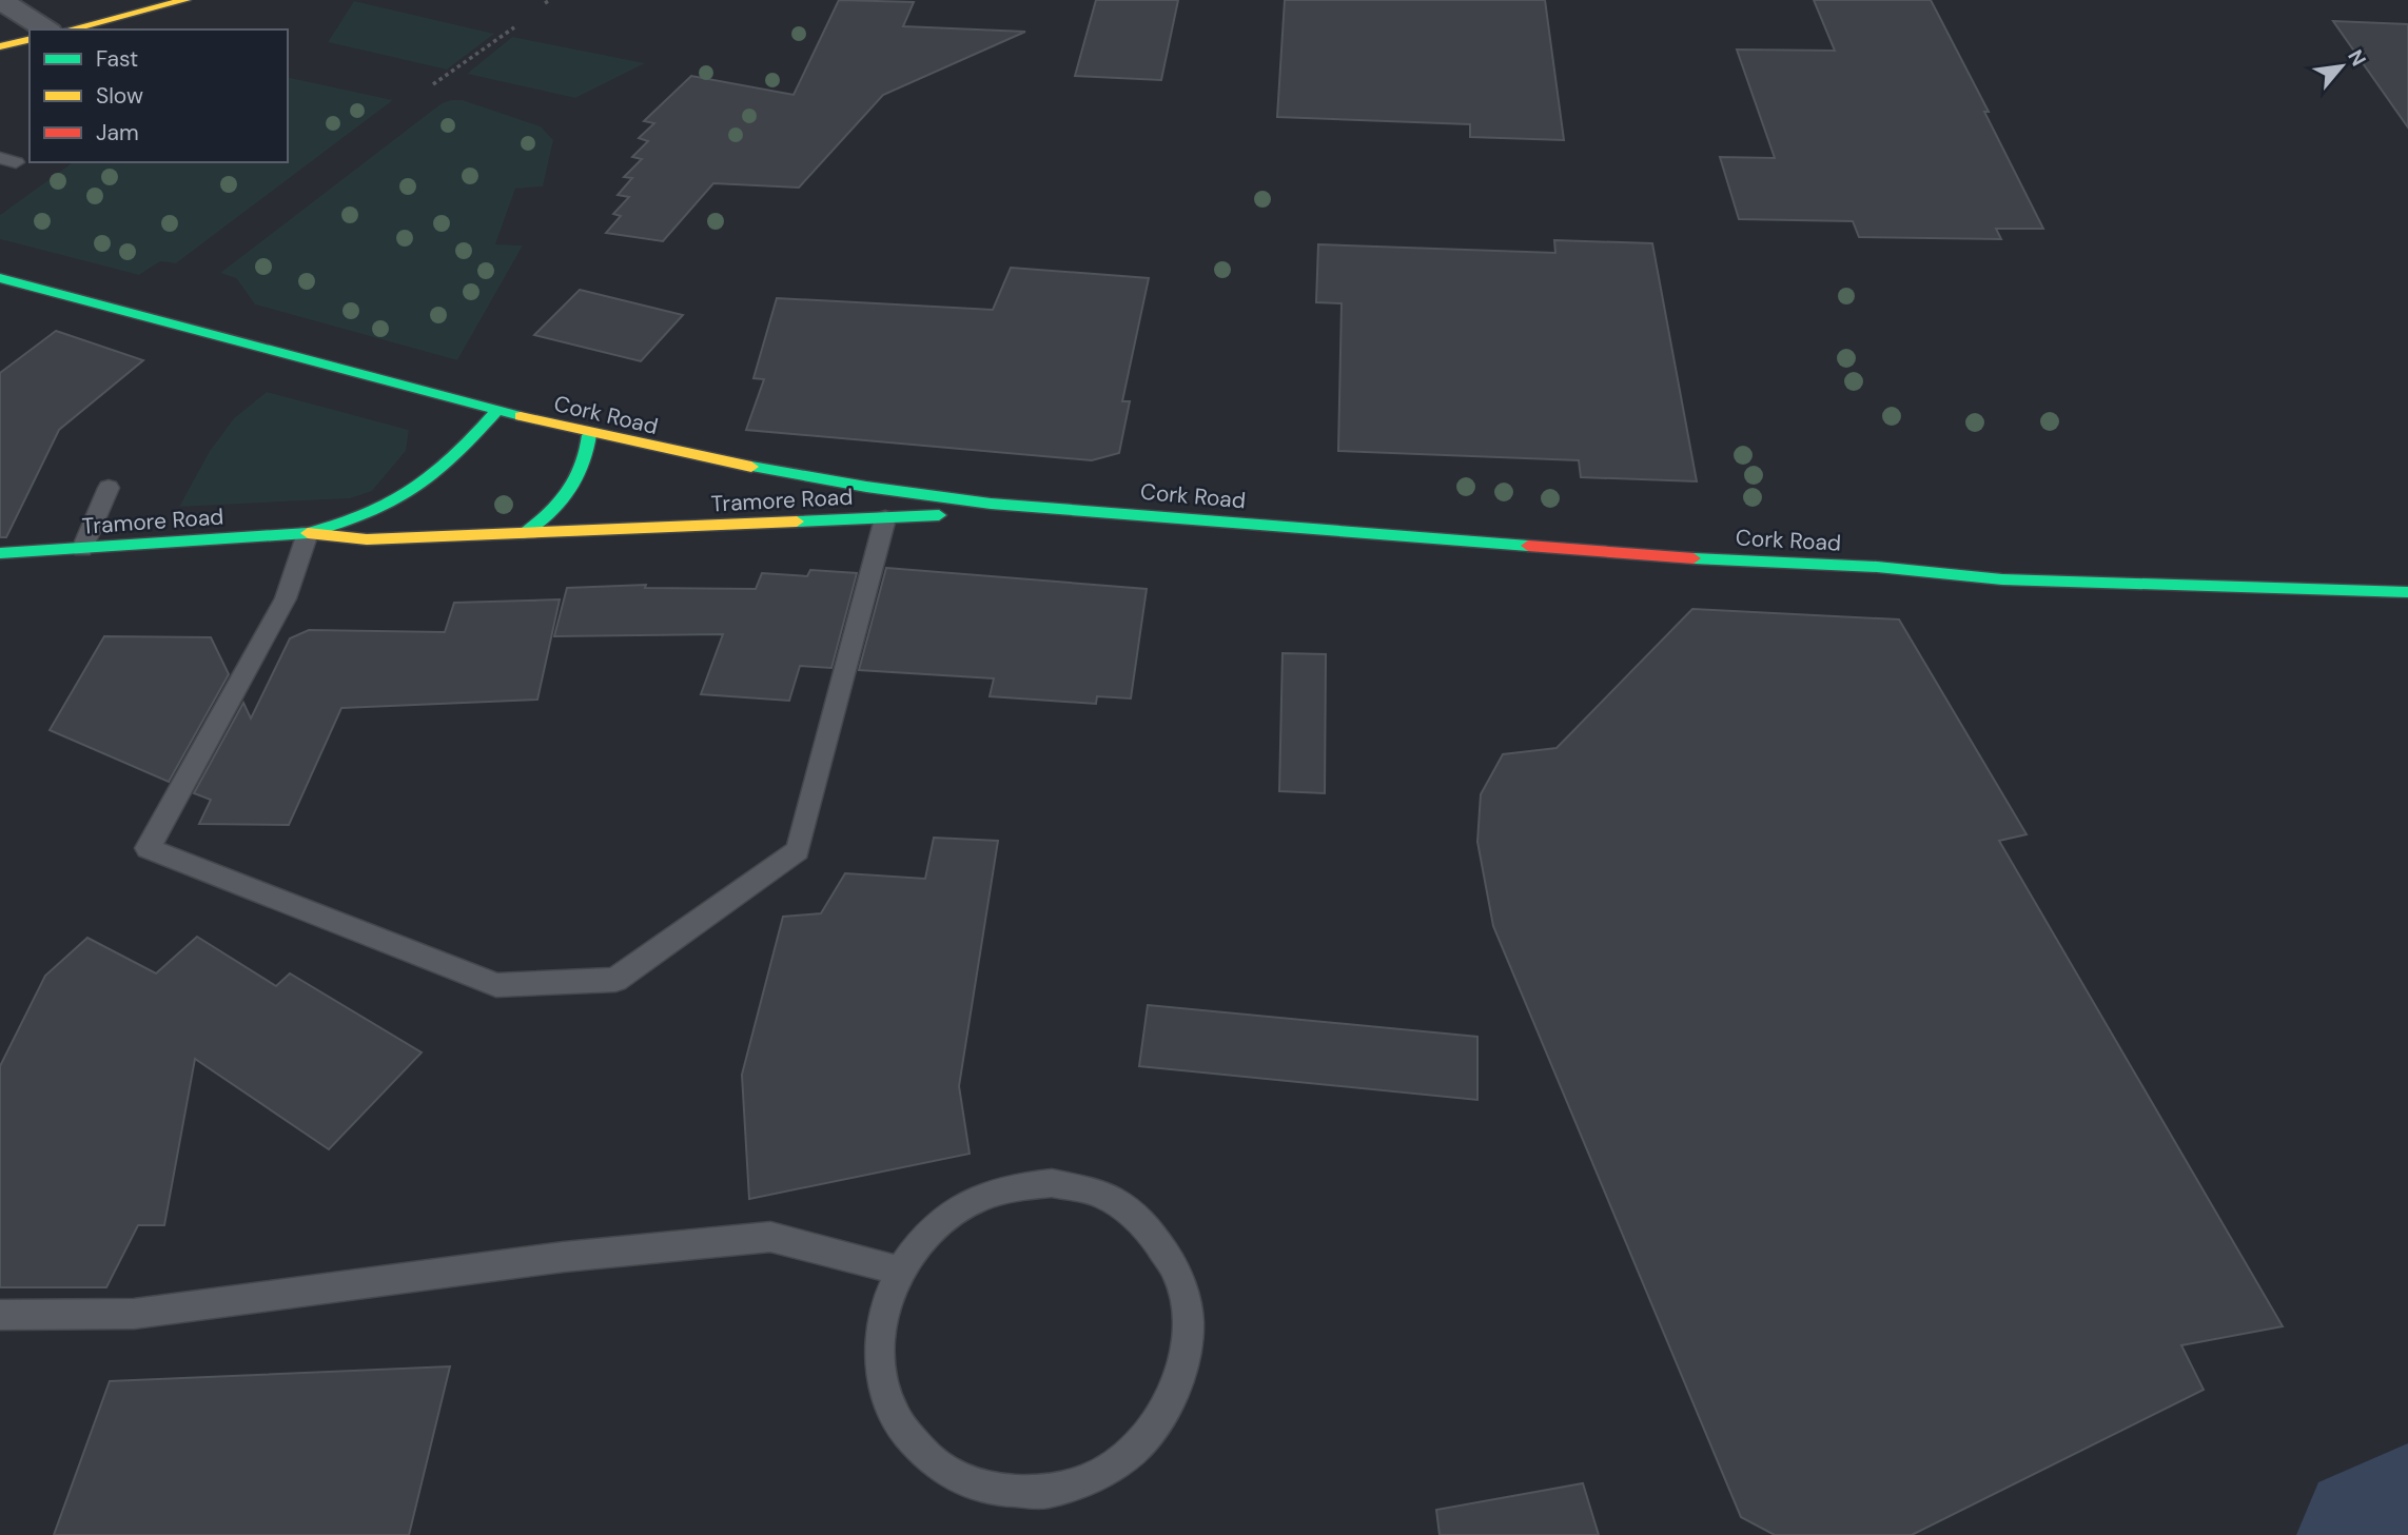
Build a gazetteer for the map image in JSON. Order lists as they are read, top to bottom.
{
  "streets": {
    "main road": ["Cork Road", "Tramore Road"]
  },
  "crossings": [
    ["Cork Road", "Tramore Road"]
  ],
  "legend": ["Fast", "Slow", "Jam"],
  "north": "top right"
}
